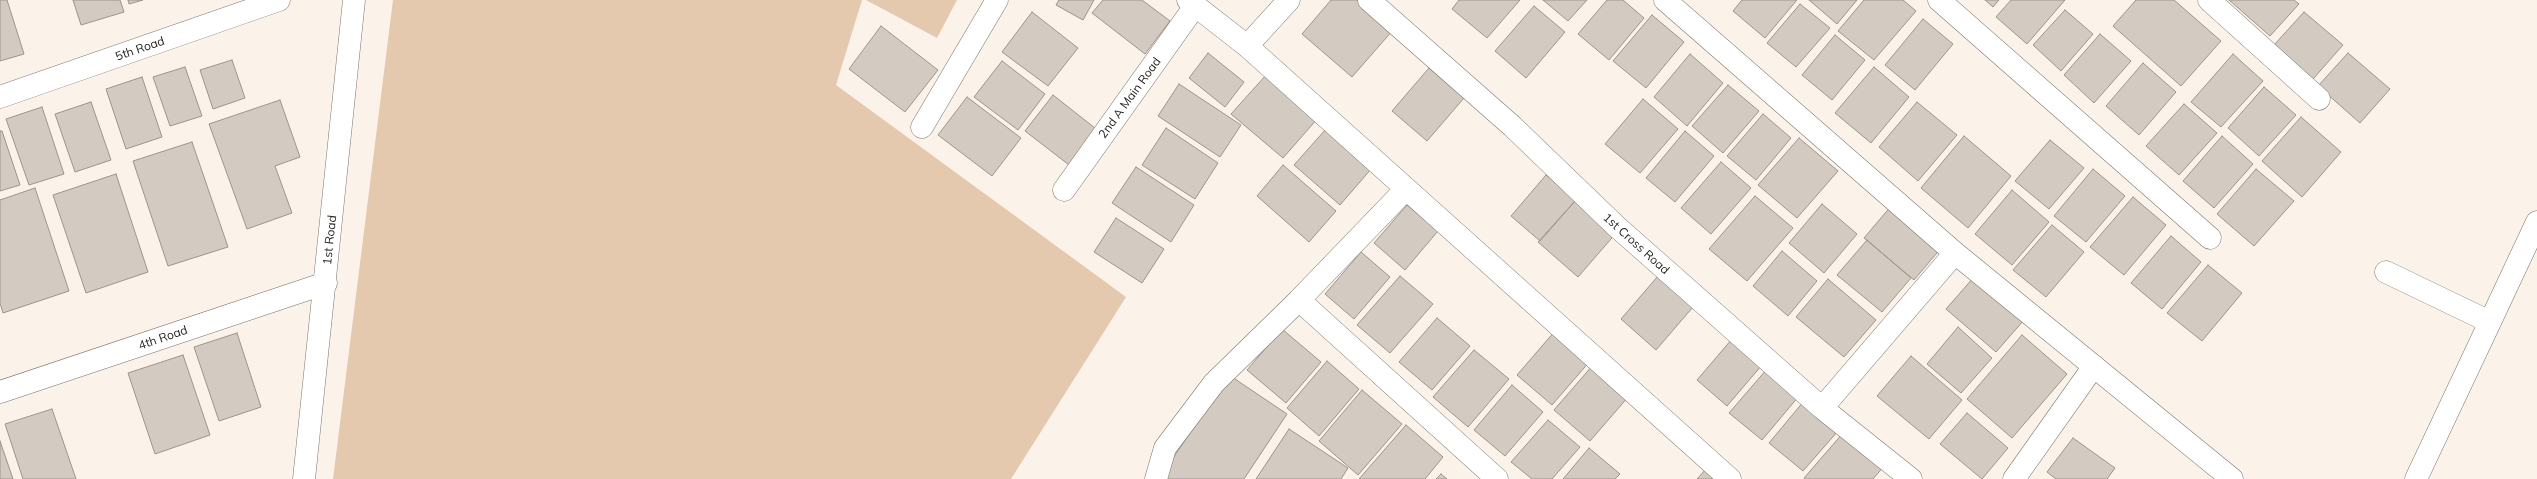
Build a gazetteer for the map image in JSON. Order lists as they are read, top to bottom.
{
  "streets": {
    "street": [
      "5th Road",
      "2nd A Main Road",
      "1st Road",
      "1st Cross Road",
      "4th Road"
    ]
  },
  "crossings": [
    ["1st Road", "4th Road"]
  ]
}
